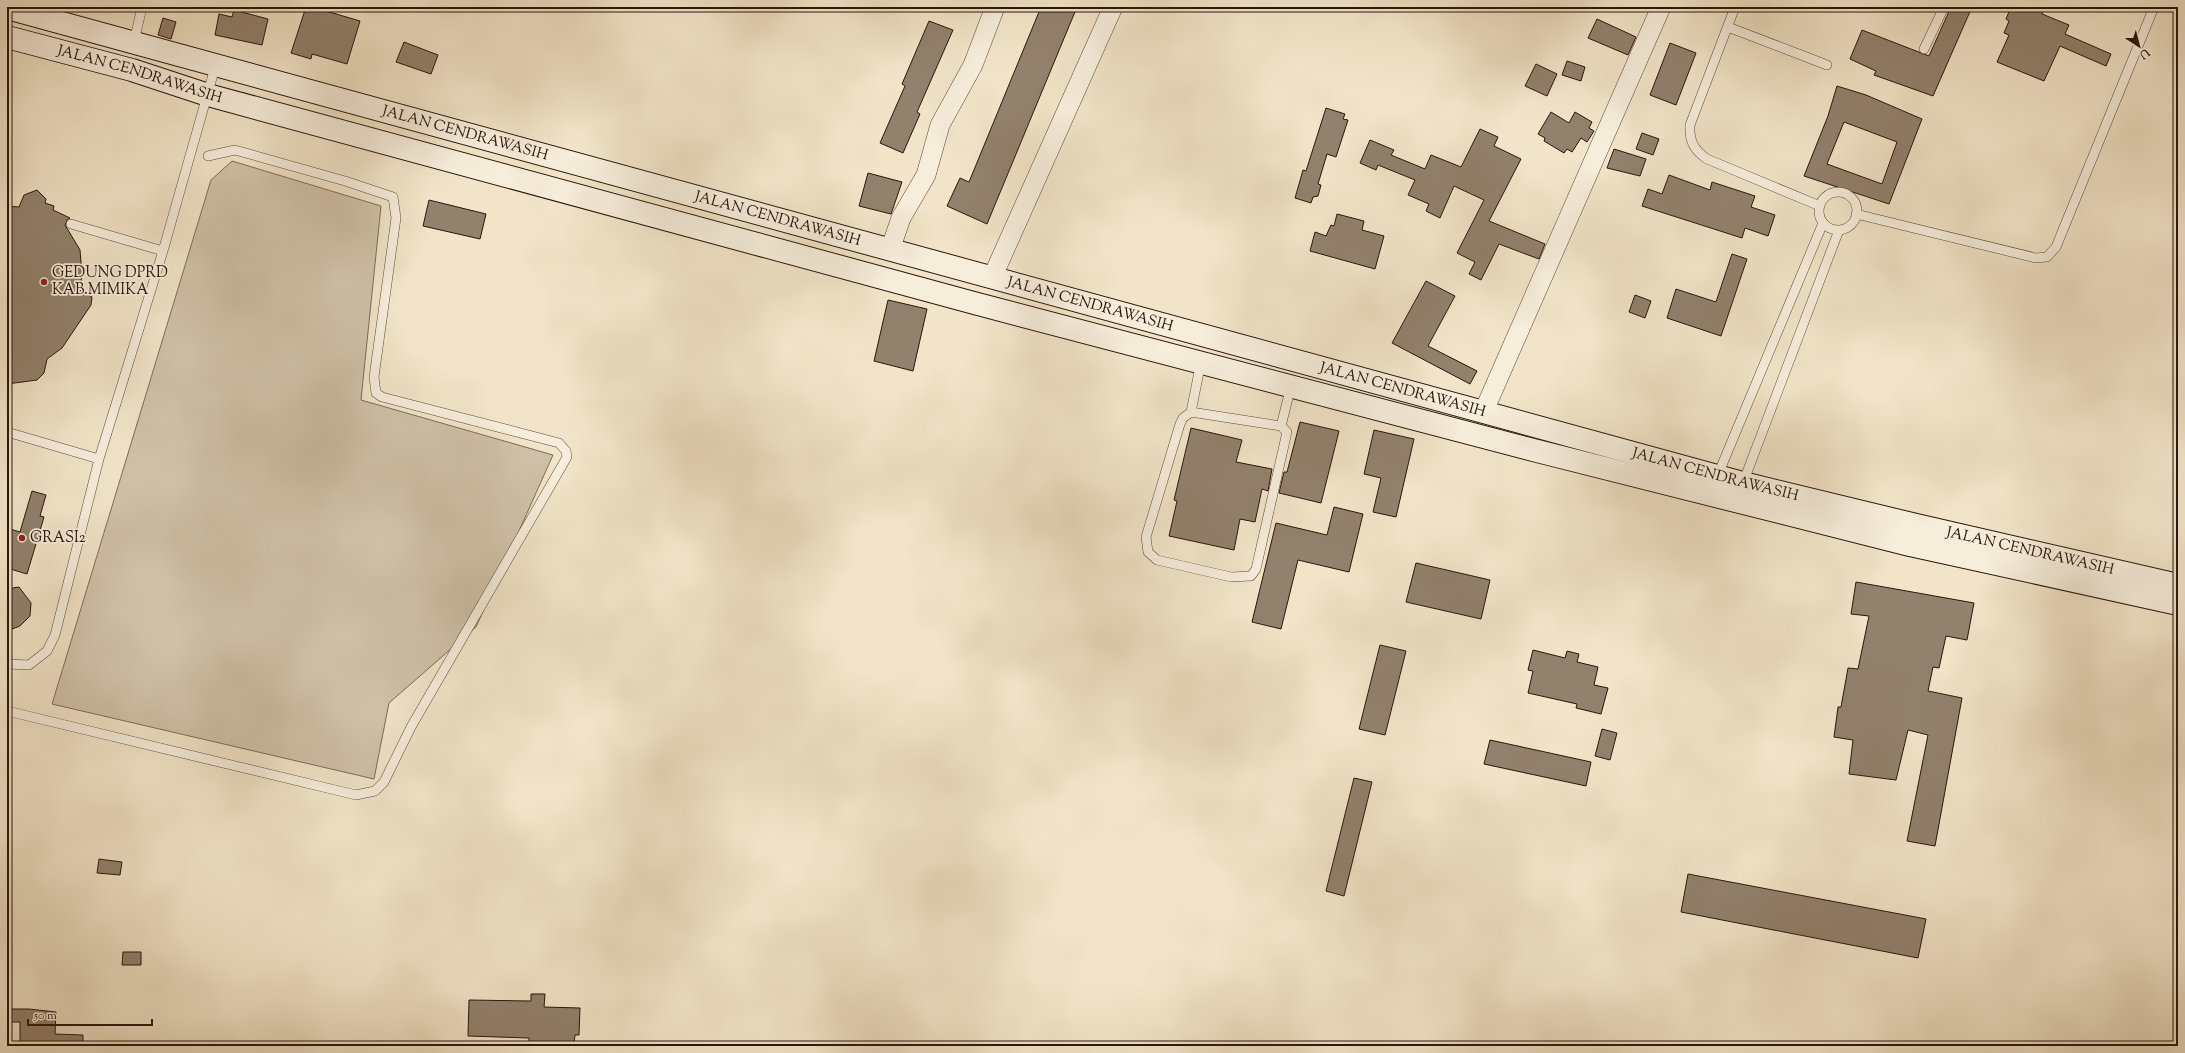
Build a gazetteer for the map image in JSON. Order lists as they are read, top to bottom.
{
  "streets": {
    "main road": ["JALAN CENDRAWASIH"]
  },
  "places": ["GEDUNG DPRD KAB.MIMIKA", "GRASI2"],
  "scale_bar": "50 m",
  "north": "bottom right"
}
